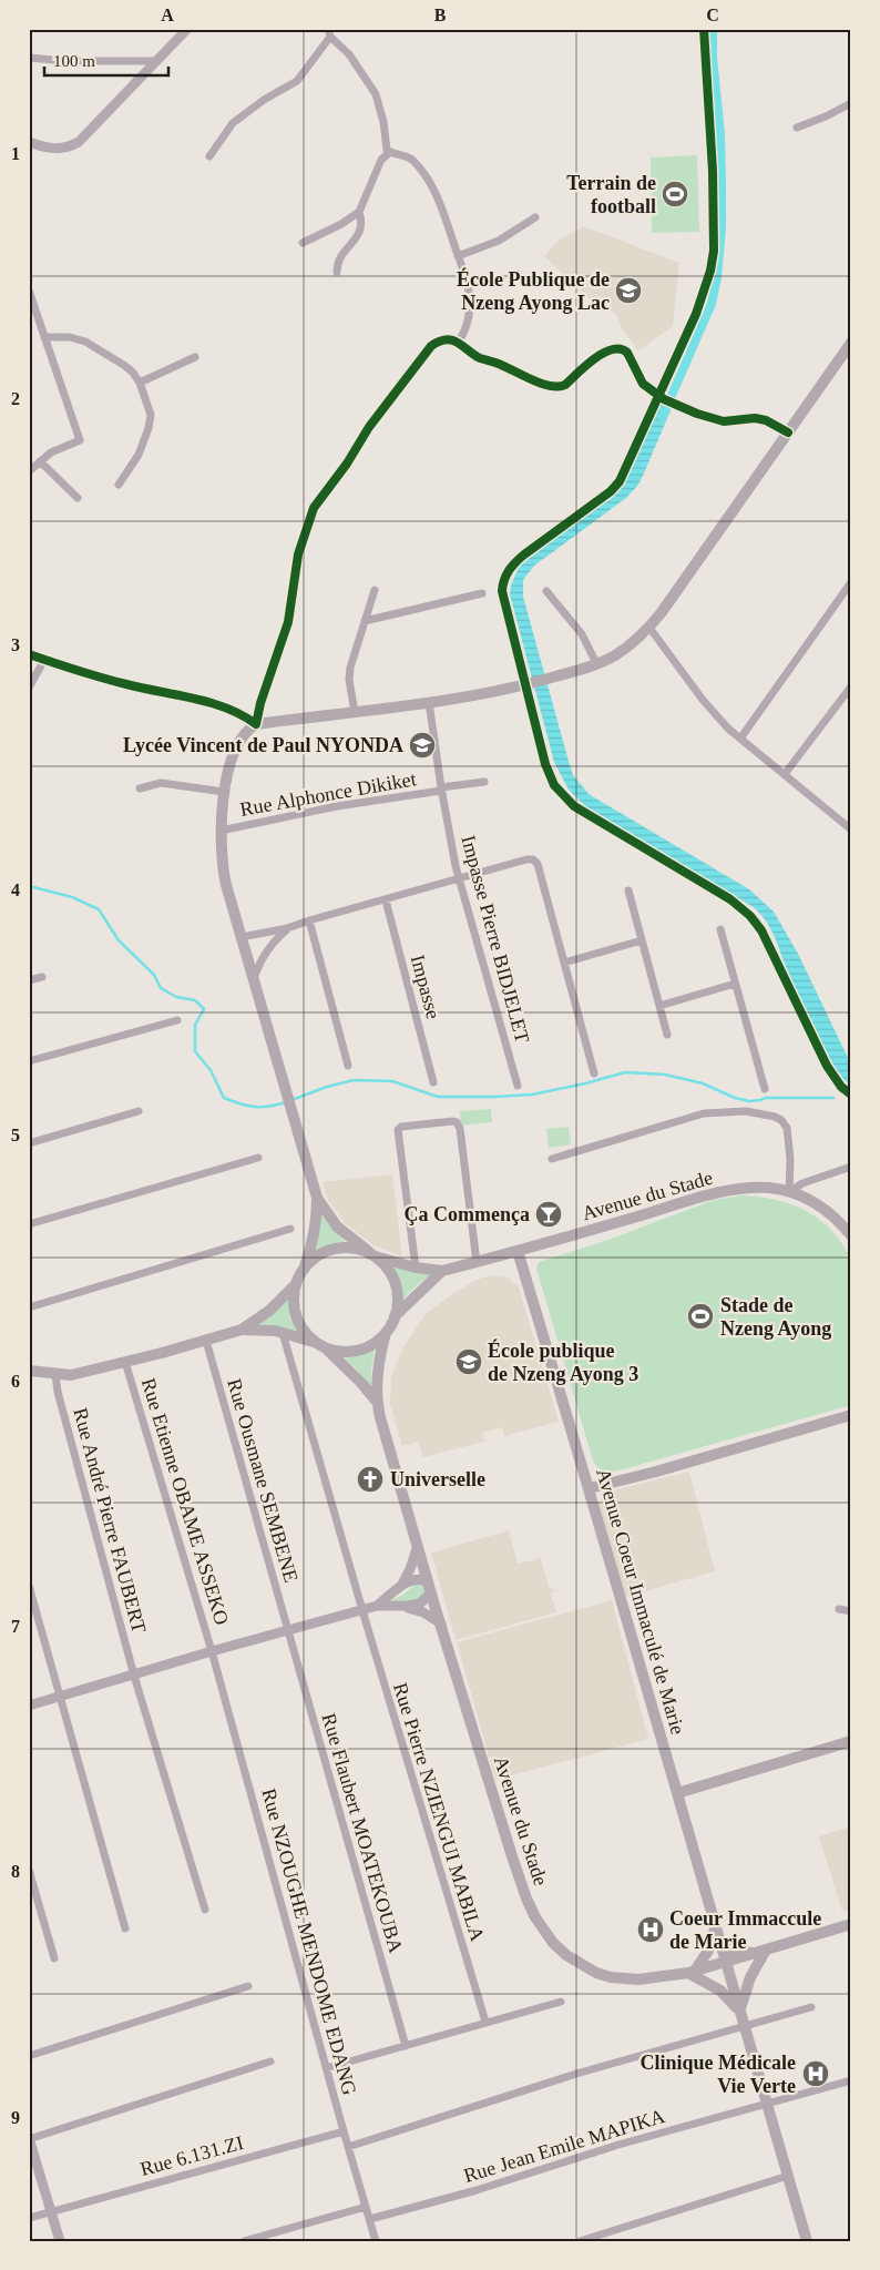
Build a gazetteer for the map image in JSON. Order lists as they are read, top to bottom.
{
  "streets": {
    "main road": ["Avenue du Stade", "Avenue Coeur Immaculé de Marie"],
    "street": [
      "Rue Alphonce Dikiket",
      "Impasse Pierre BIDJELET",
      "Impasse",
      "Rue Ousmane SEMBENE",
      "Rue Etienne OBAME ASSEKO",
      "Rue André Pierre FAUBERT",
      "Rue Pierre NZIENGUI MABILA",
      "Rue Flaubert MOATEKOUBA",
      "Rue NZOUGHE MENDOME EDANG",
      "Rue Jean Emile MAPIKA",
      "Rue 6.131.ZI"
    ]
  },
  "crossings": [
    ["Rue Alphonce Dikiket", "Impasse Pierre BIDJELET"],
    ["Avenue du Stade", "Avenue Coeur Immaculé de Marie"],
    ["Rue Ousmane SEMBENE", "Rue Flaubert MOATEKOUBA"],
    ["Rue Etienne OBAME ASSEKO", "Rue NZOUGHE MENDOME EDANG"],
    ["Avenue Coeur Immaculé de Marie", "Rue Jean Emile MAPIKA"],
    ["Rue NZOUGHE MENDOME EDANG", "Rue Jean Emile MAPIKA"],
    ["Rue NZOUGHE MENDOME EDANG", "Rue 6.131.ZI"]
  ],
  "places": {
    "sports": ["Terrain de football", "Stade de Nzeng Ayong"],
    "school or university": ["École Publique de Nzeng Ayong Lac", "Lycée Vincent de Paul NYONDA", "École publique de Nzeng Ayong 3"],
    "bar": ["Ça Commença"],
    "church": ["Universelle"],
    "hospital": ["Coeur Immaccule de Marie", "Clinique Médicale Vie Verte"]
  },
  "scale_bar": "100 m",
  "grid": {
    "columns": ["A", "B", "C"],
    "rows": [
      "1",
      "2",
      "3",
      "4",
      "5",
      "6",
      "7",
      "8",
      "9"
    ]
  }
}
